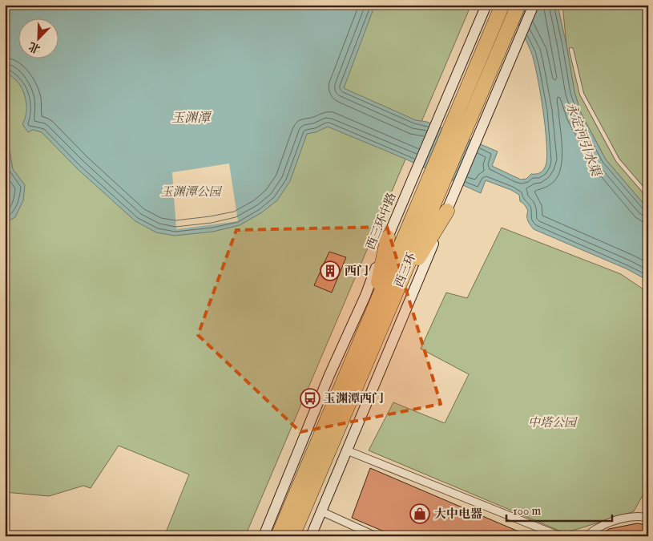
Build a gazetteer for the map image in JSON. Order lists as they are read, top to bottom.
{
  "streets": {
    "highway": ["西三环"],
    "street": ["西三环中路"]
  },
  "water": ["玉渊潭", "永定河引水渠"],
  "parks": ["玉渊潭公园", "中塔公园"],
  "places": {
    "building": ["西门"],
    "bus stop": ["玉渊潭西门"],
    "shop": ["大中电器"]
  },
  "scale_bar": "100 m",
  "north": "bottom left"
}
